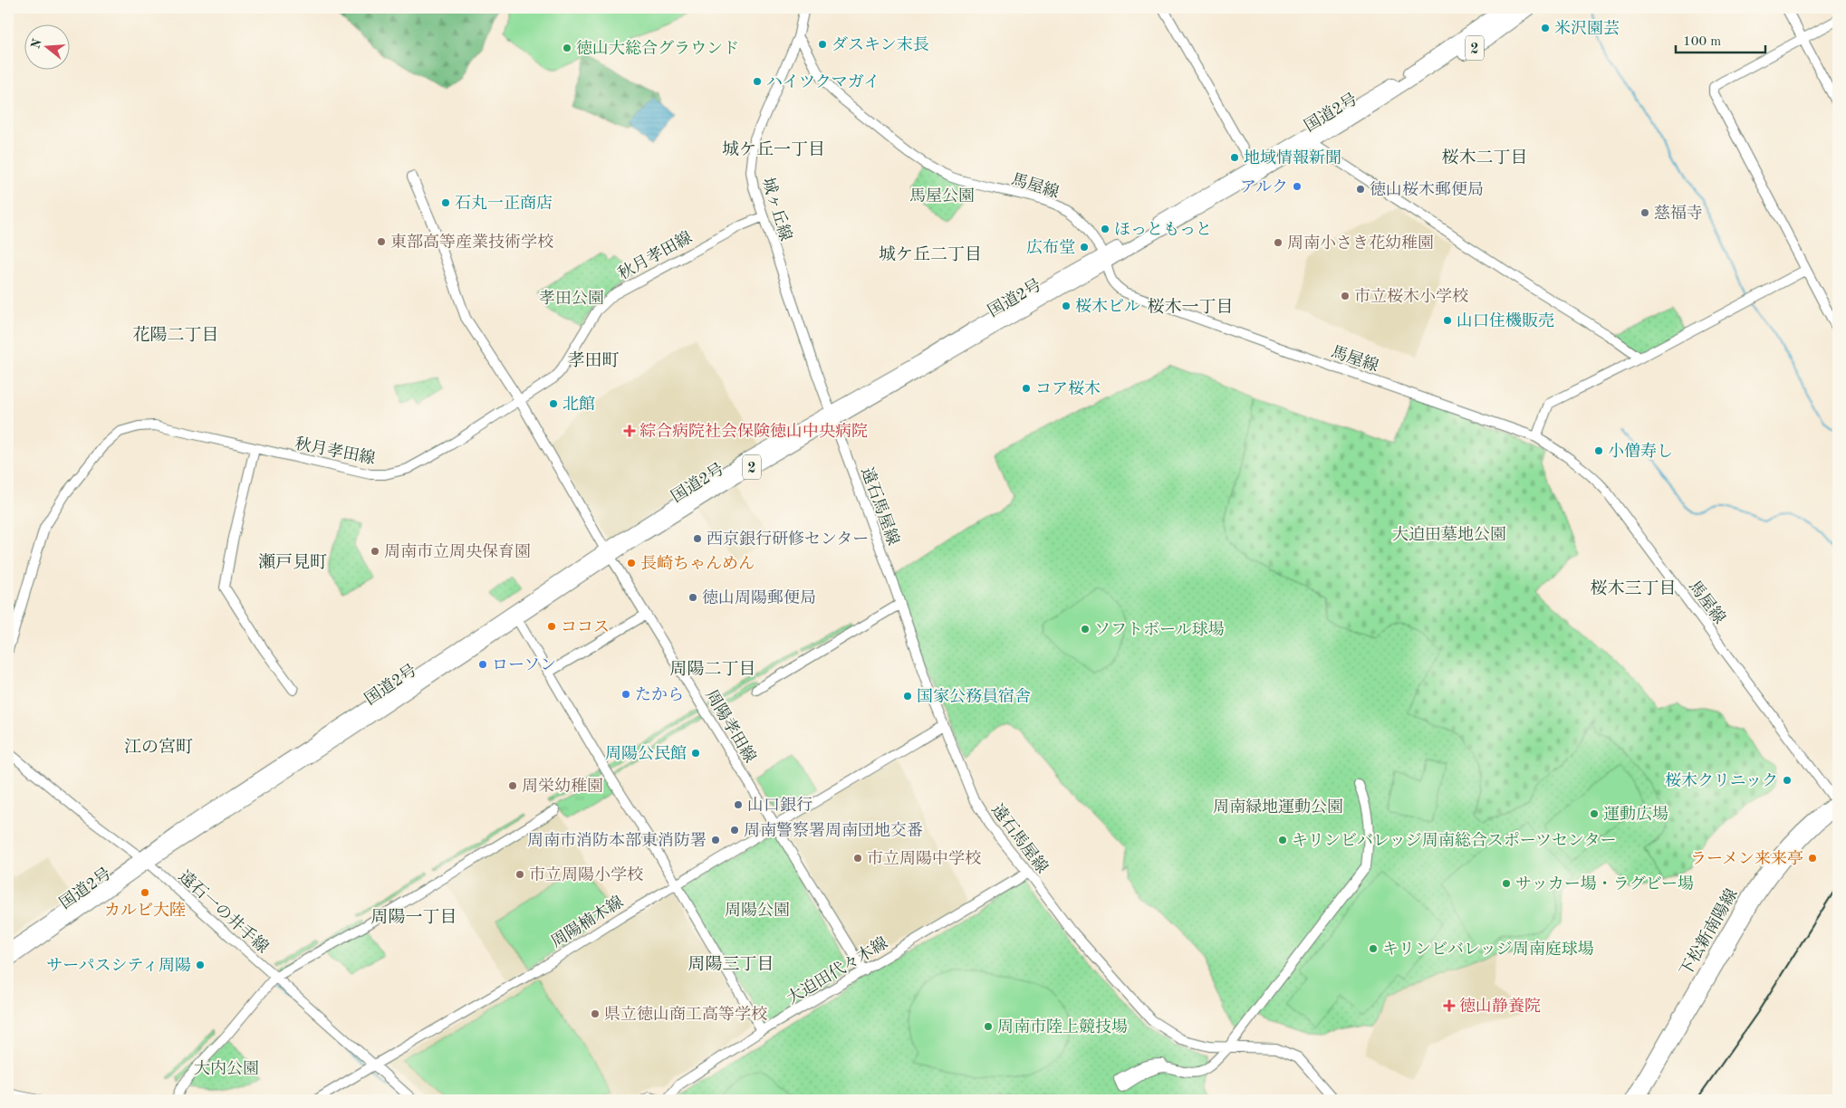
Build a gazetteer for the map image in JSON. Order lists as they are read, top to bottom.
{
  "streets": {
    "highway": ["2", "国道2号"],
    "main road": ["下松新南陽線"],
    "street": [
      "馬屋線",
      "城ヶ丘線",
      "秋月孝田線",
      "遠石馬屋線",
      "周陽孝田線",
      "遠石一の井手線",
      "周陽楠木線",
      "大迫田代々木線"
    ]
  },
  "crossings": [
    ["2", "国道2号"],
    ["国道2号", "馬屋線"],
    ["国道2号", "城ヶ丘線"],
    ["国道2号", "遠石馬屋線"],
    ["国道2号", "周陽孝田線"],
    ["国道2号", "遠石一の井手線"],
    ["馬屋線", "城ヶ丘線"],
    ["馬屋線", "下松新南陽線"],
    ["城ヶ丘線", "秋月孝田線"],
    ["城ヶ丘線", "遠石馬屋線"],
    ["秋月孝田線", "周陽孝田線"],
    ["遠石馬屋線", "周陽楠木線"],
    ["遠石馬屋線", "大迫田代々木線"],
    ["周陽孝田線", "周陽楠木線"],
    ["周陽孝田線", "大迫田代々木線"],
    ["遠石一の井手線", "周陽楠木線"]
  ],
  "districts": [
    "城ケ丘一丁目",
    "桜木二丁目",
    "城ケ丘二丁目",
    "桜木一丁目",
    "花陽二丁目",
    "孝田町",
    "瀬戸見町",
    "桜木三丁目",
    "周陽二丁目",
    "江の宮町",
    "周陽一丁目",
    "周陽三丁目"
  ],
  "parks": [
    "馬屋公園",
    "孝田公園",
    "大迫田墓地公園",
    "周南緑地運動公園",
    "周陽公園",
    "大内公園"
  ],
  "places": {
    "other": [
      "米沢園芸",
      "ダスキン末長",
      "徳山大総合グラウンド",
      "ハイツクマガイ",
      "地域情報新聞",
      "アルク",
      "徳山桜木郵便局",
      "石丸一正商店",
      "慈福寺",
      "ほっともっと",
      "東部高等産業技術学校",
      "周南小さき花幼稚園",
      "広布堂",
      "市立桜木小学校",
      "桜木ビル",
      "山口住機販売",
      "コア桜木",
      "北館",
      "小僧寿し",
      "西京銀行研修センター",
      "周南市立周央保育園",
      "長崎ちゃんめん",
      "徳山周陽郵便局",
      "ココス",
      "ソフトボール球場",
      "ローソン",
      "たから",
      "国家公務員宿舎",
      "周陽公民館",
      "桜木クリニック",
      "周栄幼稚園",
      "山口銀行",
      "運動広場",
      "周南警察署周南団地交番",
      "周南市消防本部東消防署",
      "キリンビバレッジ周南総合スポーツセンター",
      "市立周陽中学校",
      "ラーメン来来亭",
      "市立周陽小学校",
      "サッカー場・ラグビー場",
      "カルビ大陸",
      "キリンビバレッジ周南庭球場",
      "サーパスシティ周陽",
      "県立徳山商工高等学校",
      "周南市陸上競技場"
    ],
    "health": ["綜合病院社会保険徳山中央病院", "徳山静養院"]
  },
  "scale_bar": "100 m",
  "north": "left"
}
